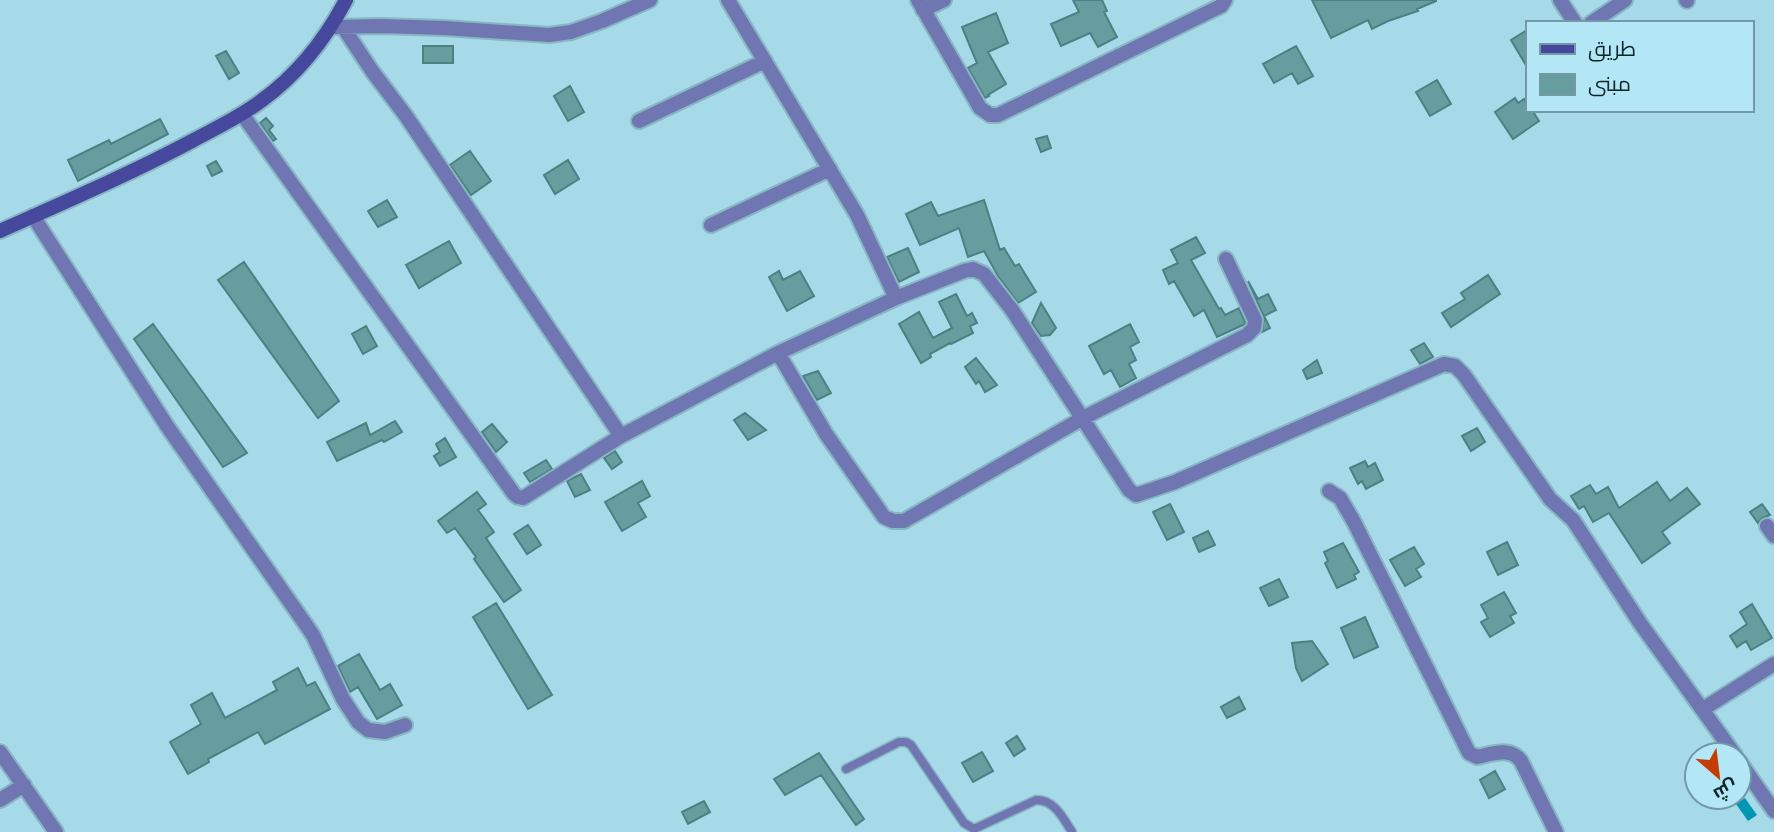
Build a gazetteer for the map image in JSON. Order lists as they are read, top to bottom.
{
  "legend": ["طريق", "مبنى"],
  "north": "bottom right"
}
